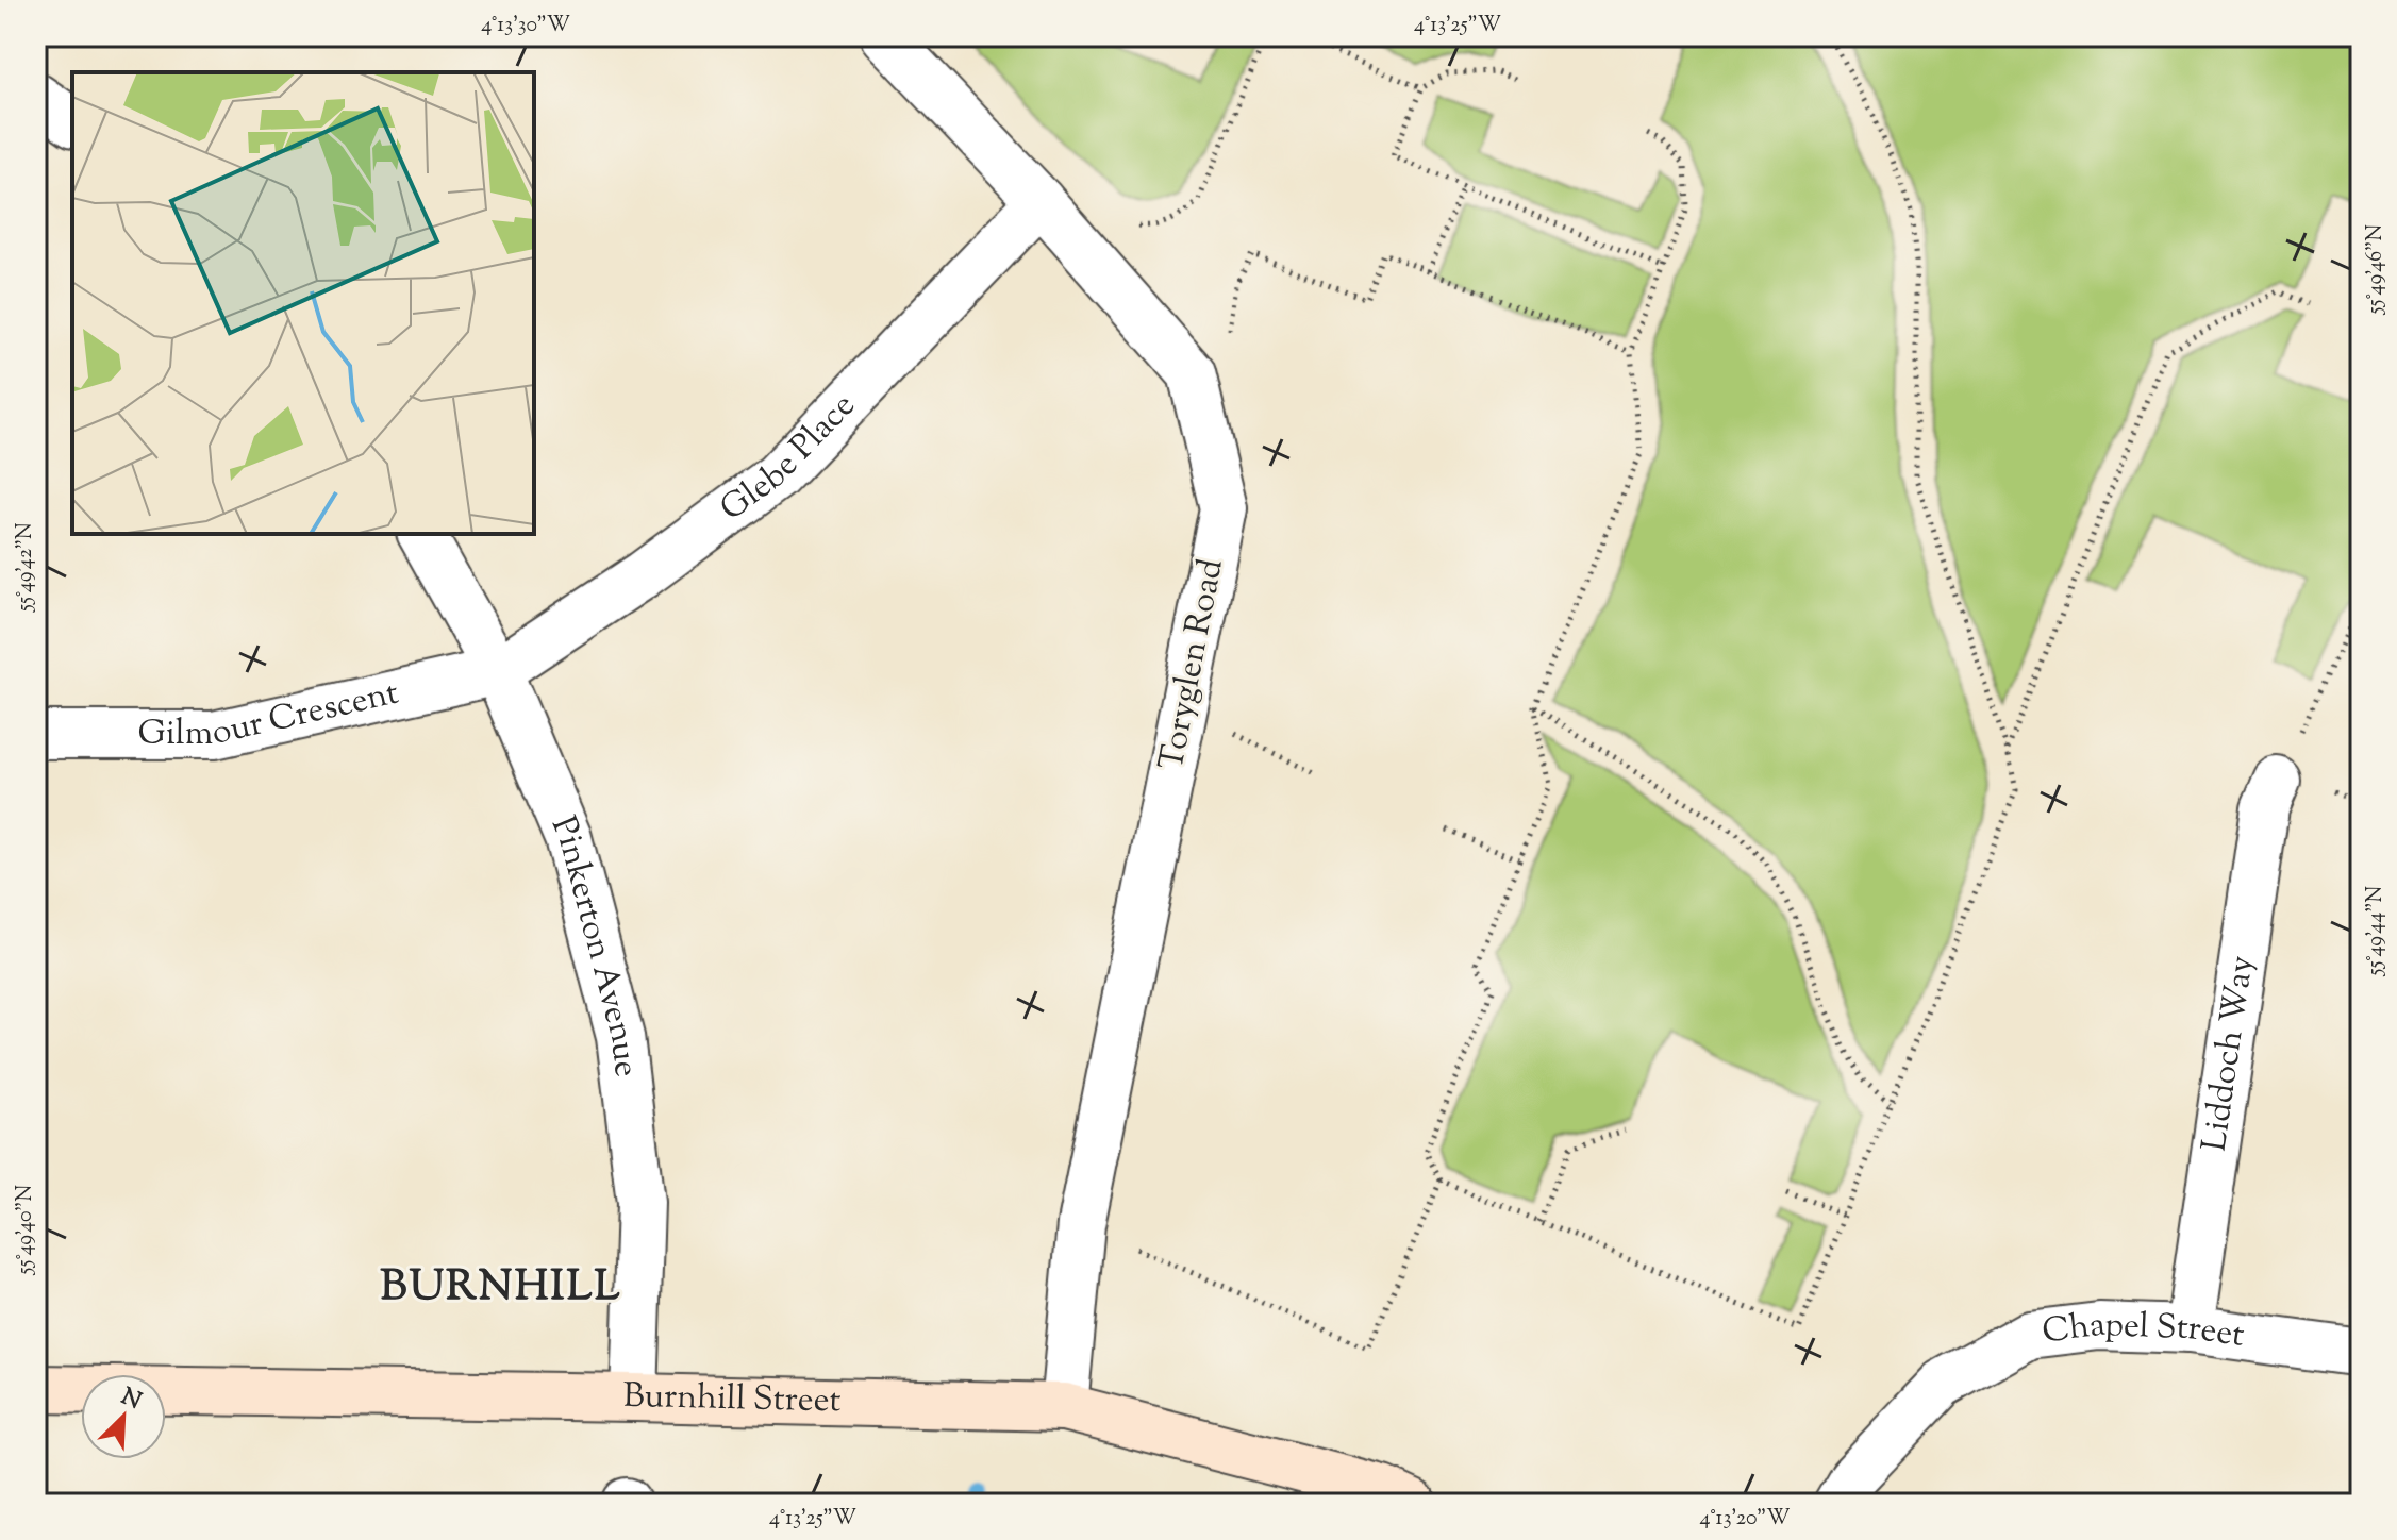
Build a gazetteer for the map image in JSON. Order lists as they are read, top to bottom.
{
  "streets": {
    "main road": ["Burnhill Street"],
    "street": [
      "Glebe Place",
      "Toryglen Road",
      "Gilmour Crescent",
      "Pinkerton Avenue",
      "Liddoch Way",
      "Chapel Street"
    ]
  },
  "crossings": [
    ["Glebe Place", "Toryglen Road"],
    ["Glebe Place", "Gilmour Crescent"],
    ["Glebe Place", "Pinkerton Avenue"],
    ["Toryglen Road", "Burnhill Street"],
    ["Gilmour Crescent", "Pinkerton Avenue"],
    ["Pinkerton Avenue", "Burnhill Street"],
    ["Liddoch Way", "Chapel Street"]
  ],
  "districts": ["BURNHILL"],
  "north": "top right",
  "coordinates": [
    "4°13'30\"W",
    "4°13'25\"W",
    "55°49'46\"N",
    "55°49'42\"N",
    "55°49'44\"N",
    "55°49'40\"N",
    "4°13'20\"W"
  ]
}
